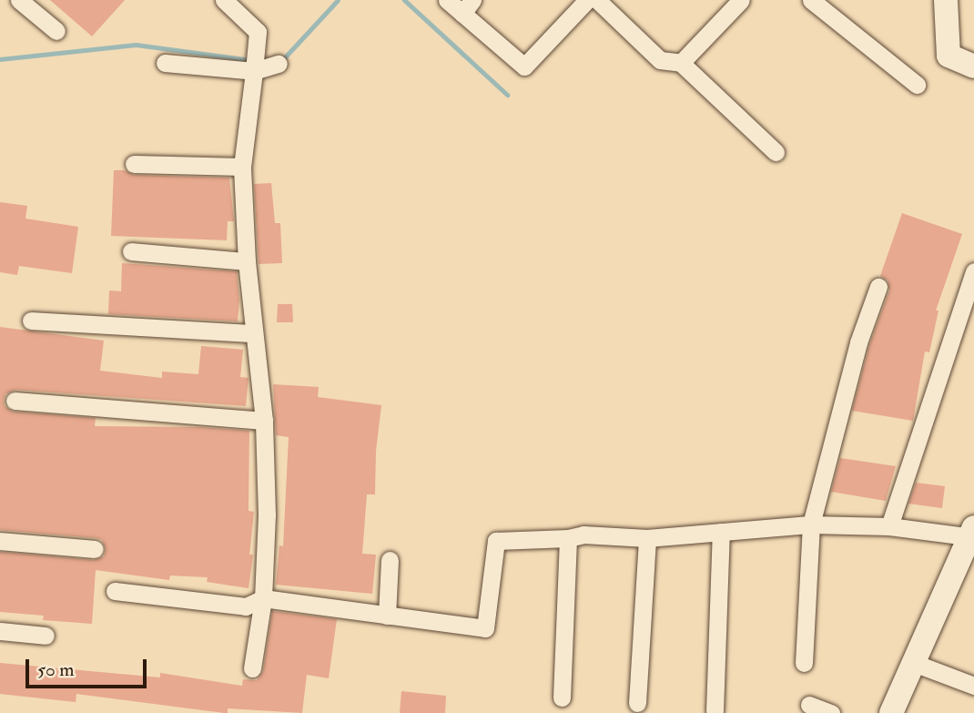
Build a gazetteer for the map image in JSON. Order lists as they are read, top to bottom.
{
  "scale_bar": "50 m"
}
